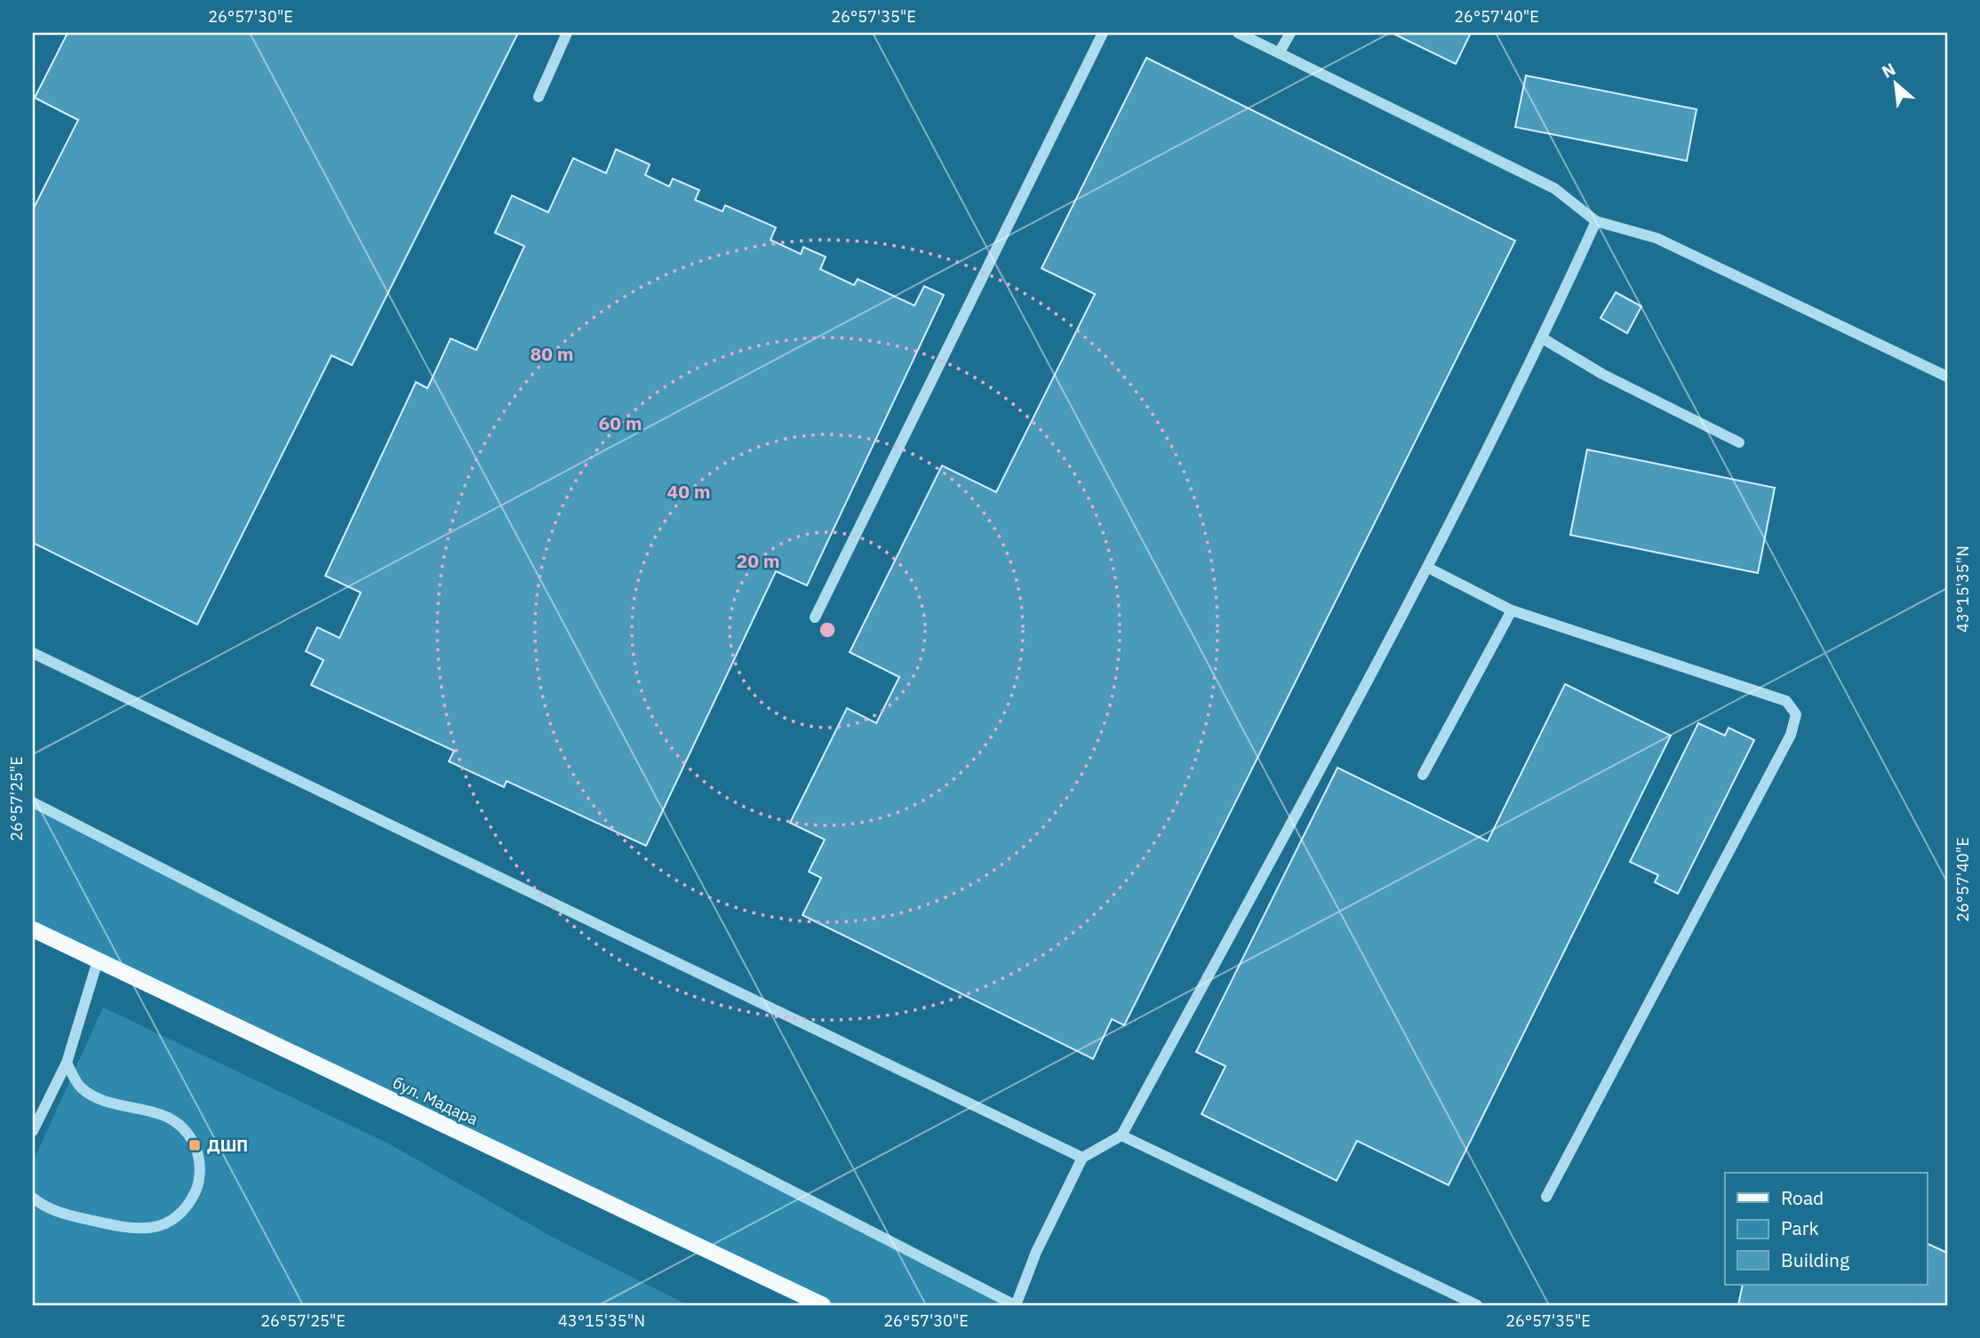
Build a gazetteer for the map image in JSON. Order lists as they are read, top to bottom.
{
  "streets": {
    "main road": ["бул. Мадара"]
  },
  "places": {
    "transit": ["ДШП"]
  },
  "legend": ["Road", "Park", "Building"],
  "north": "top left",
  "coordinates": [
    "26°57'30\"E",
    "26°57'35\"E",
    "26°57'40\"E",
    "43°15'35\"N",
    "26°57'25\"E"
  ],
  "rings": [
    "80 m",
    "60 m",
    "40 m",
    "20 m"
  ]
}
